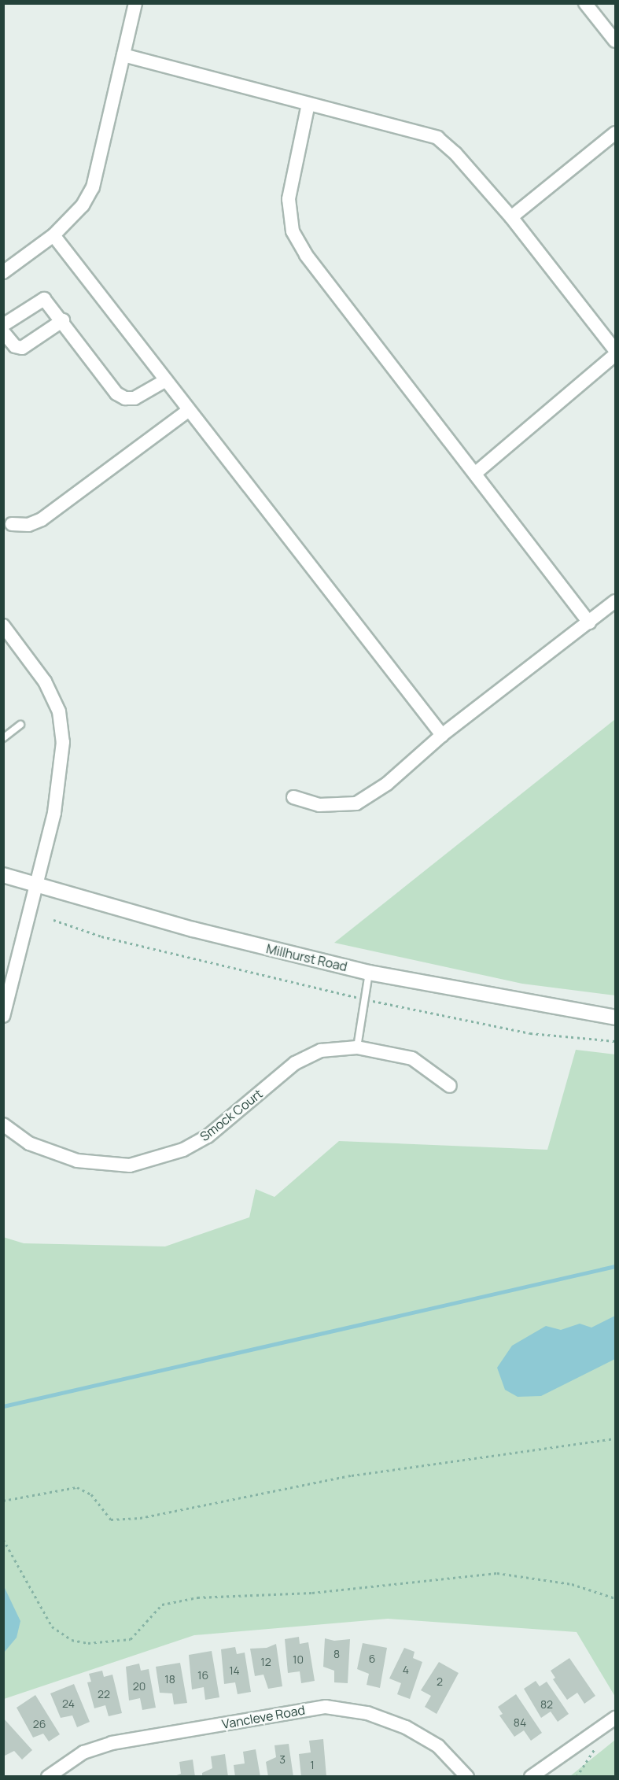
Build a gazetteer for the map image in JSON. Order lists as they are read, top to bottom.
{
  "streets": {
    "street": ["Millhurst Road", "Smock Court", "Vancleve Road"]
  },
  "house_numbers": [
    "8",
    "6",
    "10",
    "12",
    "4",
    "14",
    "16",
    "18",
    "2",
    "20",
    "22",
    "24",
    "82",
    "84",
    "26",
    "3",
    "1"
  ]
}
